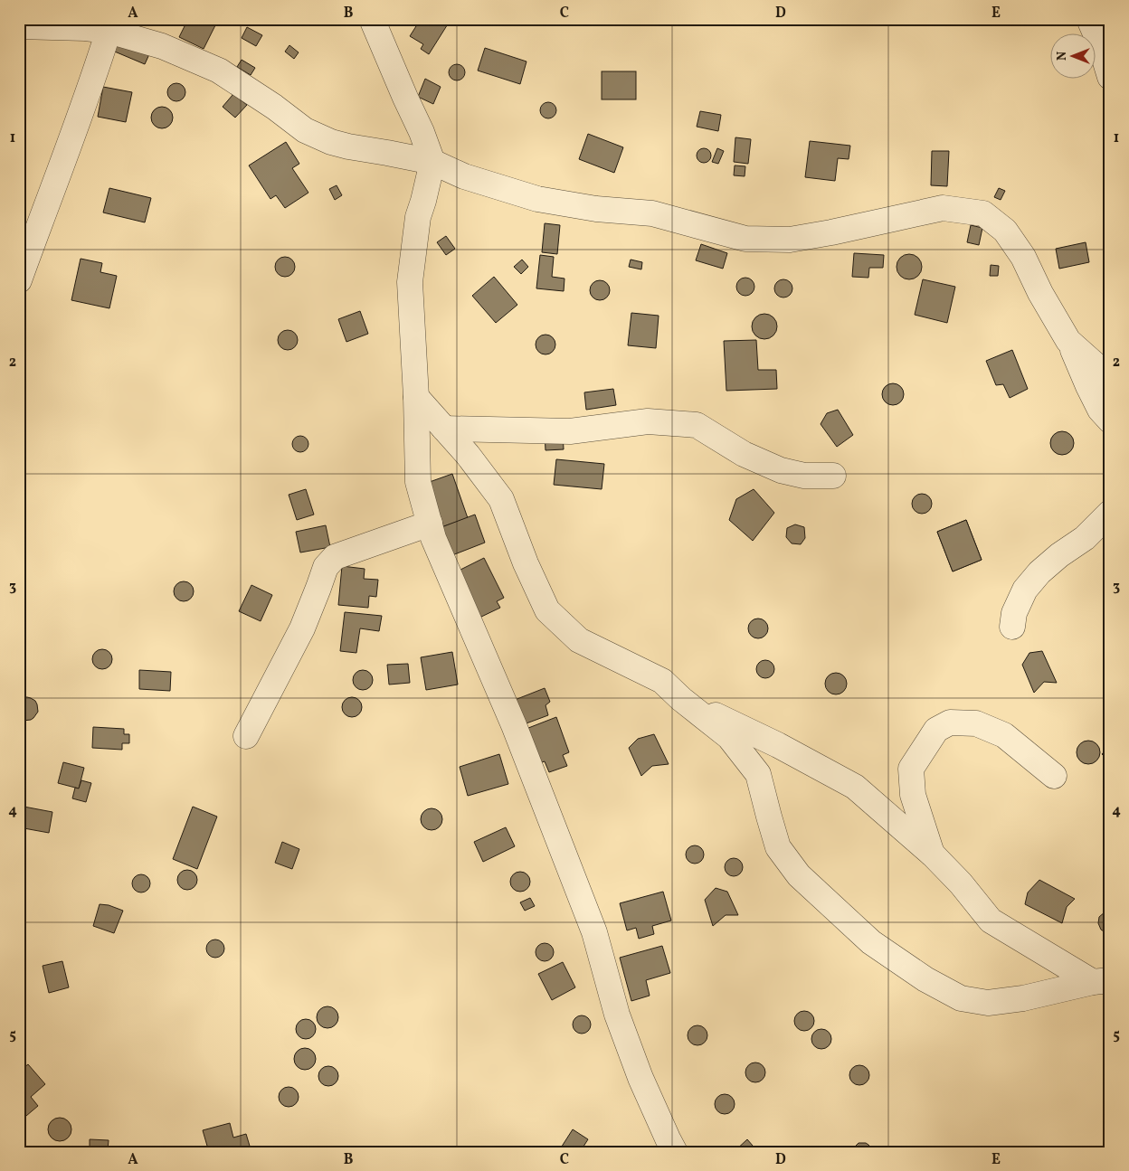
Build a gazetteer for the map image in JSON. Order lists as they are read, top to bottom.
{
  "north": "left",
  "grid": {
    "columns": [
      "A",
      "B",
      "C",
      "D",
      "E"
    ],
    "rows": [
      "1",
      "2",
      "3",
      "4",
      "5"
    ]
  }
}
